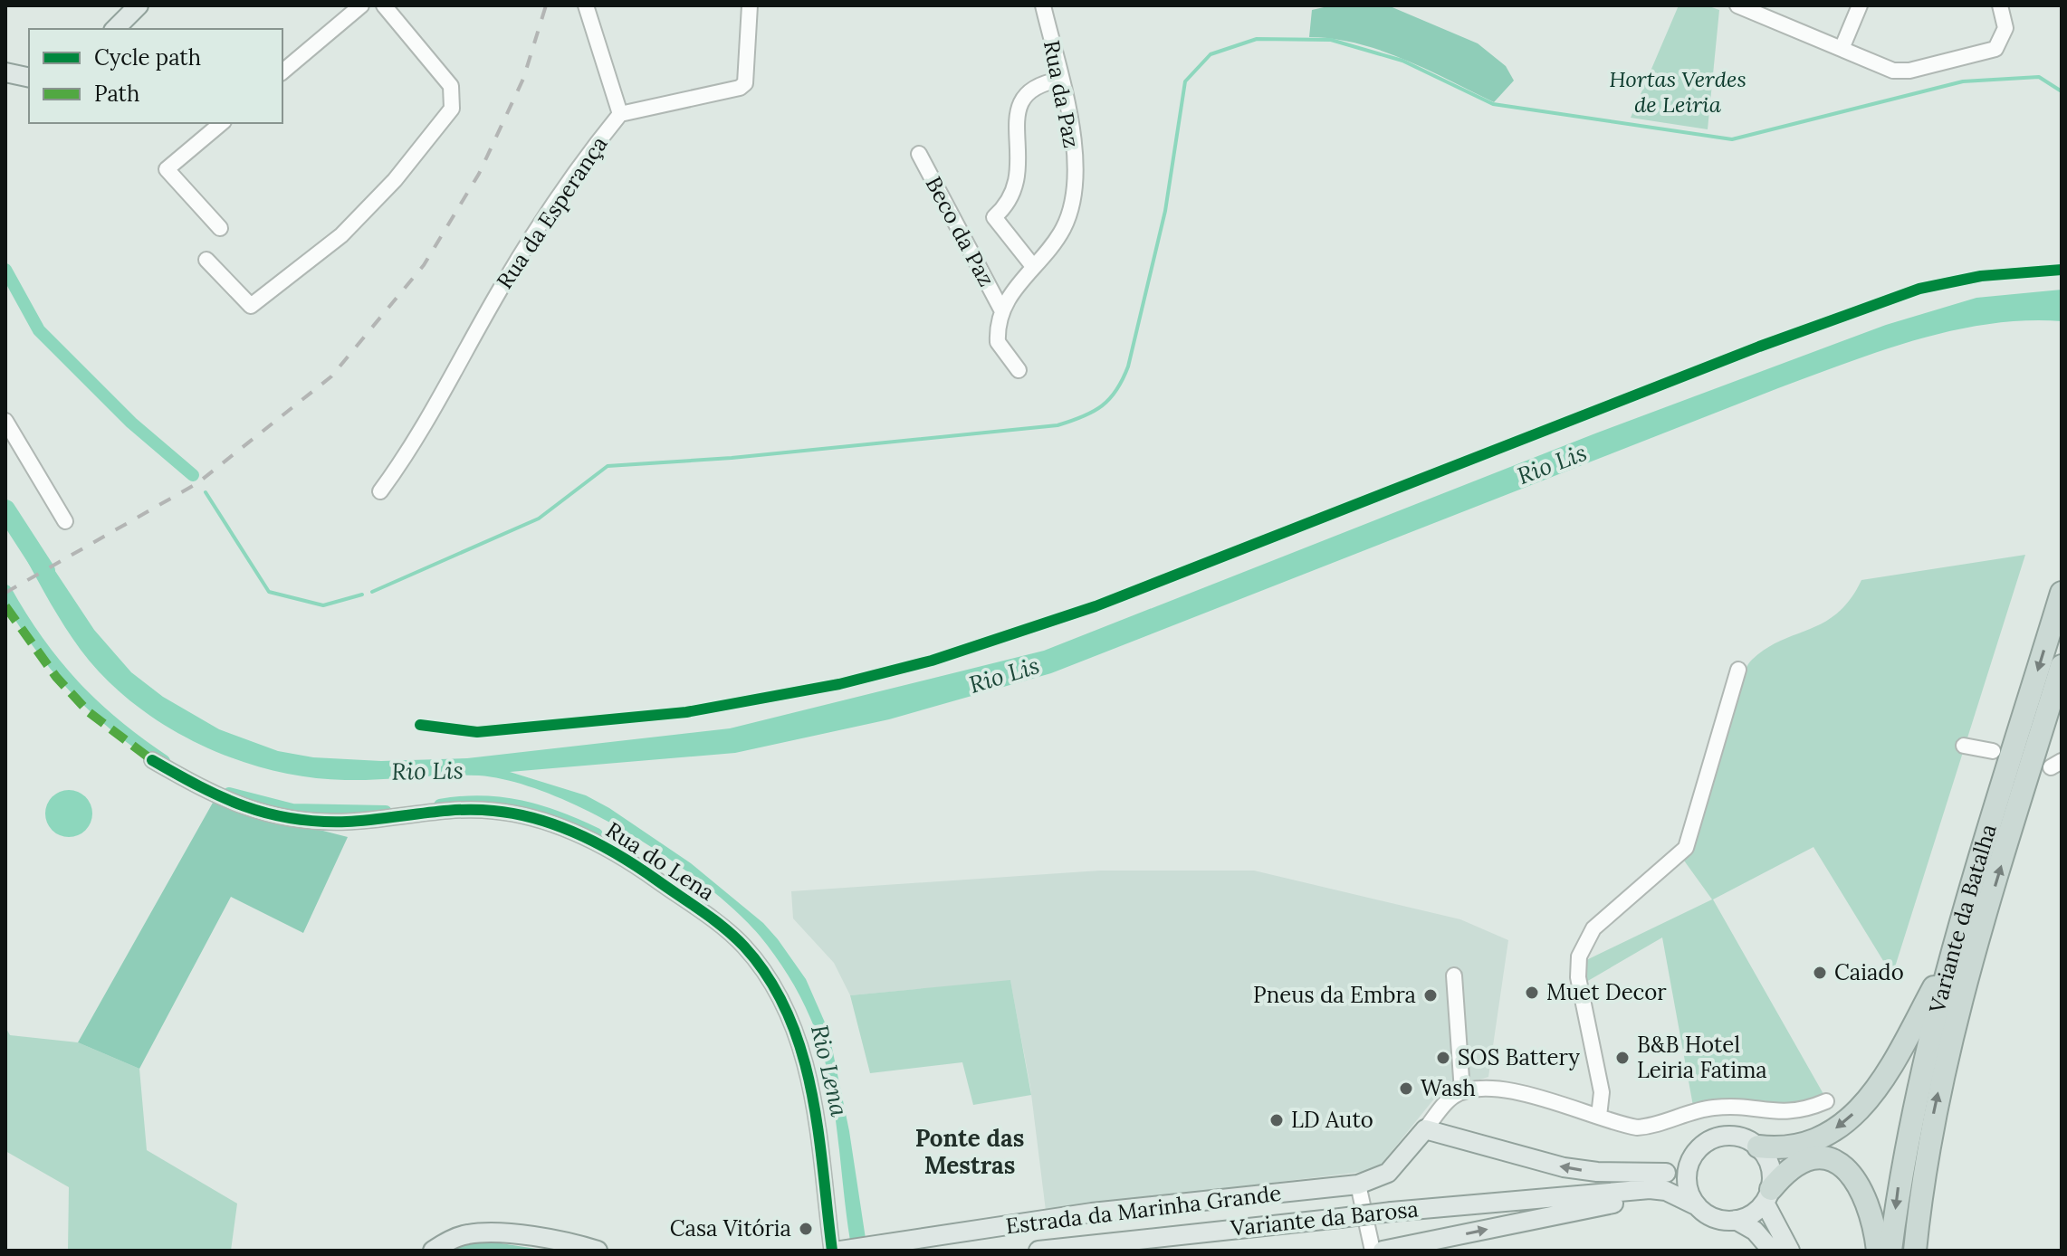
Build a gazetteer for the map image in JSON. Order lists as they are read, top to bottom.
{
  "streets": {
    "highway": ["Variante da Batalha"],
    "main road": ["Estrada da Marinha Grande", "Variante da Barosa"],
    "street": [
      "Rua da Paz",
      "Rua da Esperança",
      "Beco da Paz",
      "Rua do Lena"
    ]
  },
  "crossings": [
    ["Rua da Paz", "Beco da Paz"]
  ],
  "districts": ["Ponte das Mestras"],
  "water": ["Rio Lis", "Rio Lena"],
  "parks": ["Hortas Verdes de Leiria"],
  "places": [
    "Caiado",
    "Muet Decor",
    "Pneus da Embra",
    "SOS Battery",
    "B&B Hotel Leiria Fatima",
    "Wash",
    "LD Auto",
    "Casa Vitória"
  ],
  "legend": ["Cycle path", "Path"]
}
